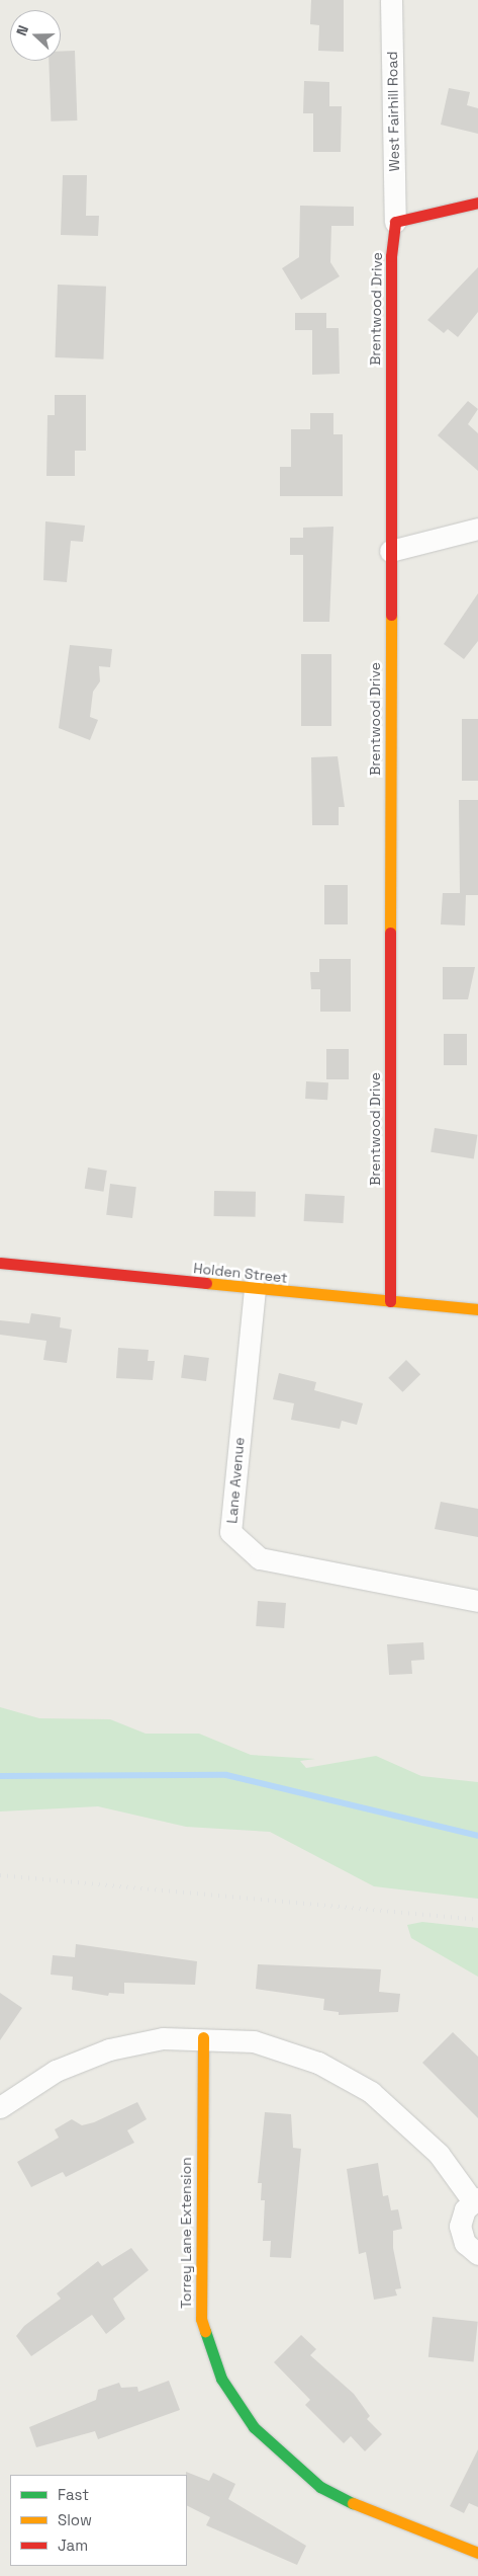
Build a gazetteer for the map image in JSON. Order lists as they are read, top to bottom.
{
  "streets": {
    "street": [
      "West Fairhill Road",
      "Brentwood Drive",
      "Holden Street",
      "Lane Avenue",
      "Torrey Lane Extension"
    ]
  },
  "crossings": [
    ["West Fairhill Road", "Brentwood Drive"],
    ["Brentwood Drive", "Holden Street"],
    ["Holden Street", "Lane Avenue"]
  ],
  "legend": ["Fast", "Slow", "Jam"],
  "north": "left"
}
